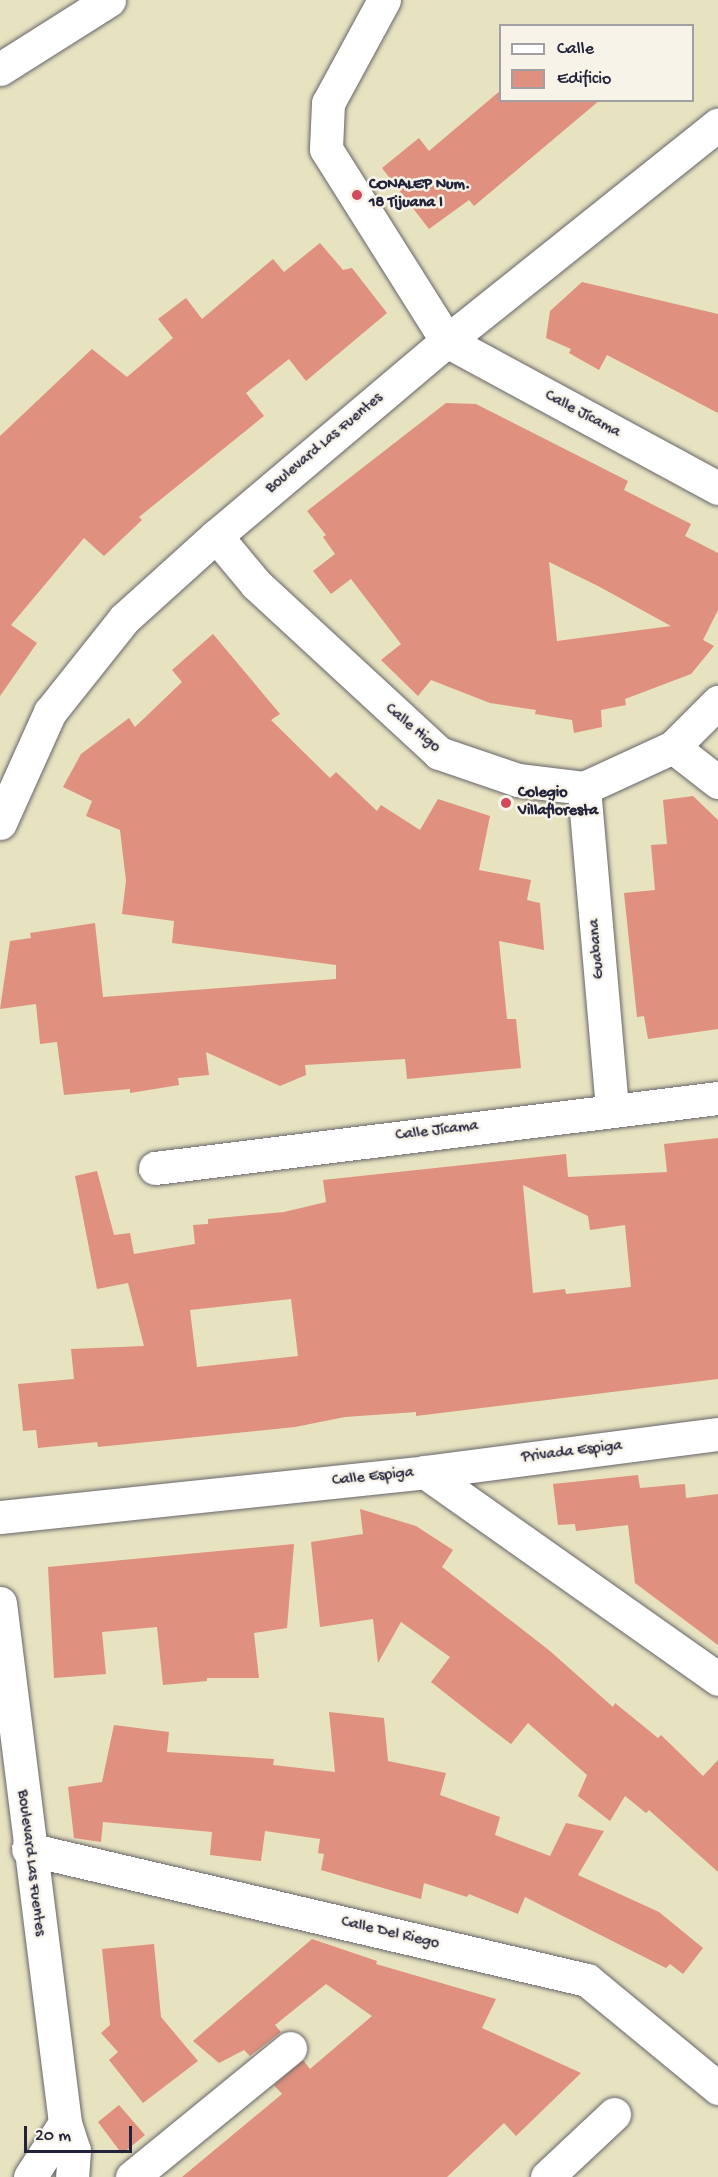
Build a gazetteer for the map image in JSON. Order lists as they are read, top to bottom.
{
  "streets": {
    "street": [
      "Calle Jícama",
      "Boulevard Las Fuentes",
      "Calle Higo",
      "Guabana",
      "Privada Espiga",
      "Calle Espiga",
      "Calle Del Riego"
    ]
  },
  "crossings": [
    ["Calle Jícama", "Boulevard Las Fuentes"],
    ["Calle Jícama", "Guabana"],
    ["Boulevard Las Fuentes", "Calle Higo"],
    ["Boulevard Las Fuentes", "Calle Del Riego"],
    ["Calle Higo", "Guabana"],
    ["Privada Espiga", "Calle Espiga"]
  ],
  "places": ["CONALEP Num. 18 Tijuana I", "Colegio Villafloresta"],
  "legend": ["Calle", "Edificio"],
  "scale_bar": "20 m"
}
